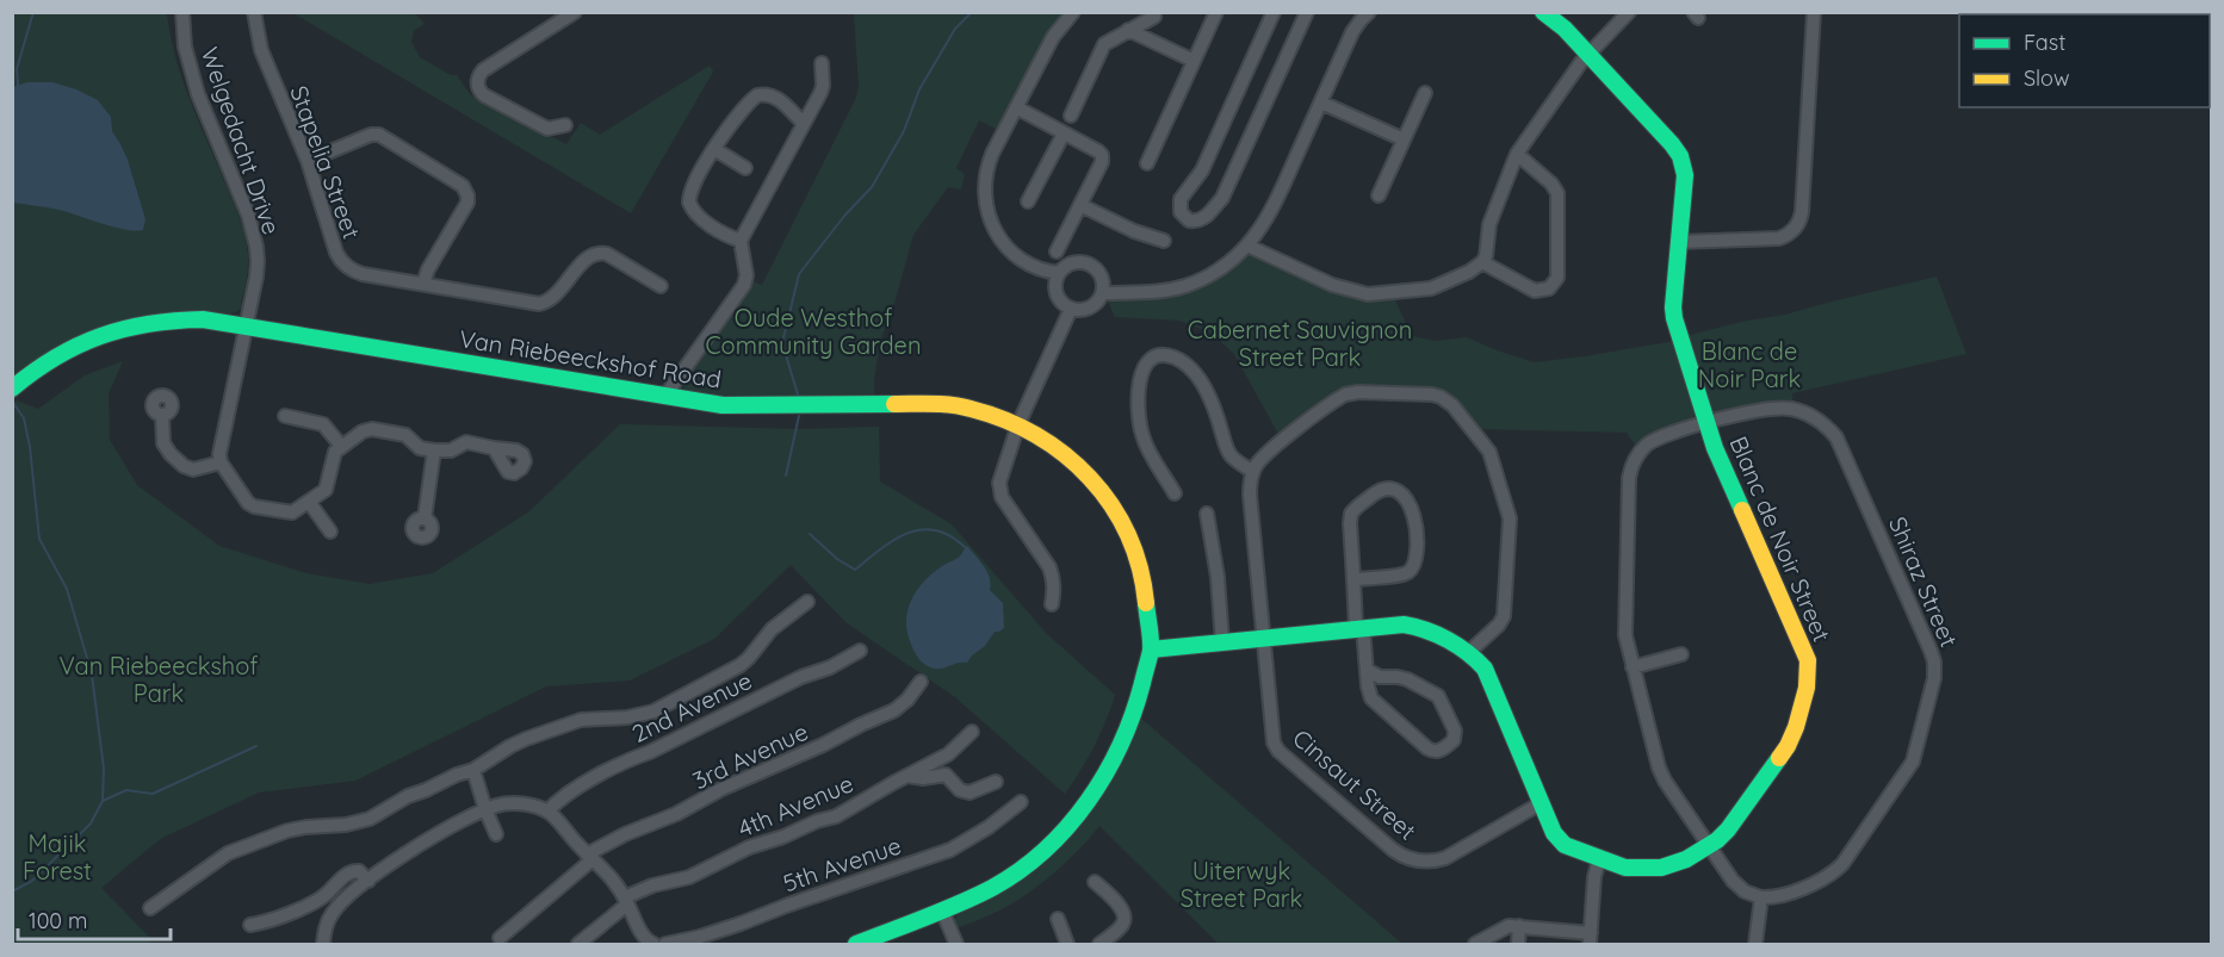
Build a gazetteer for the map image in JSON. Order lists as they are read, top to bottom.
{
  "streets": {
    "street": [
      "Welgedacht Drive",
      "Stapelia Street",
      "Van Riebeeckshof Road",
      "Blanc de Noir Street",
      "Shiraz Street",
      "2nd Avenue",
      "3rd Avenue",
      "Cinsaut Street",
      "4th Avenue",
      "5th Avenue"
    ]
  },
  "crossings": [
    ["Welgedacht Drive", "Van Riebeeckshof Road"],
    ["Van Riebeeckshof Road", "Blanc de Noir Street"],
    ["Blanc de Noir Street", "Shiraz Street"],
    ["Blanc de Noir Street", "Cinsaut Street"]
  ],
  "parks": [
    "Oude Westhof Community Garden",
    "Cabernet Sauvignon Street Park",
    "Blanc de Noir Park",
    "Van Riebeeckshof Park",
    "Majik Forest",
    "Uiterwyk Street Park"
  ],
  "legend": ["Fast", "Slow"],
  "scale_bar": "100 m"
}
